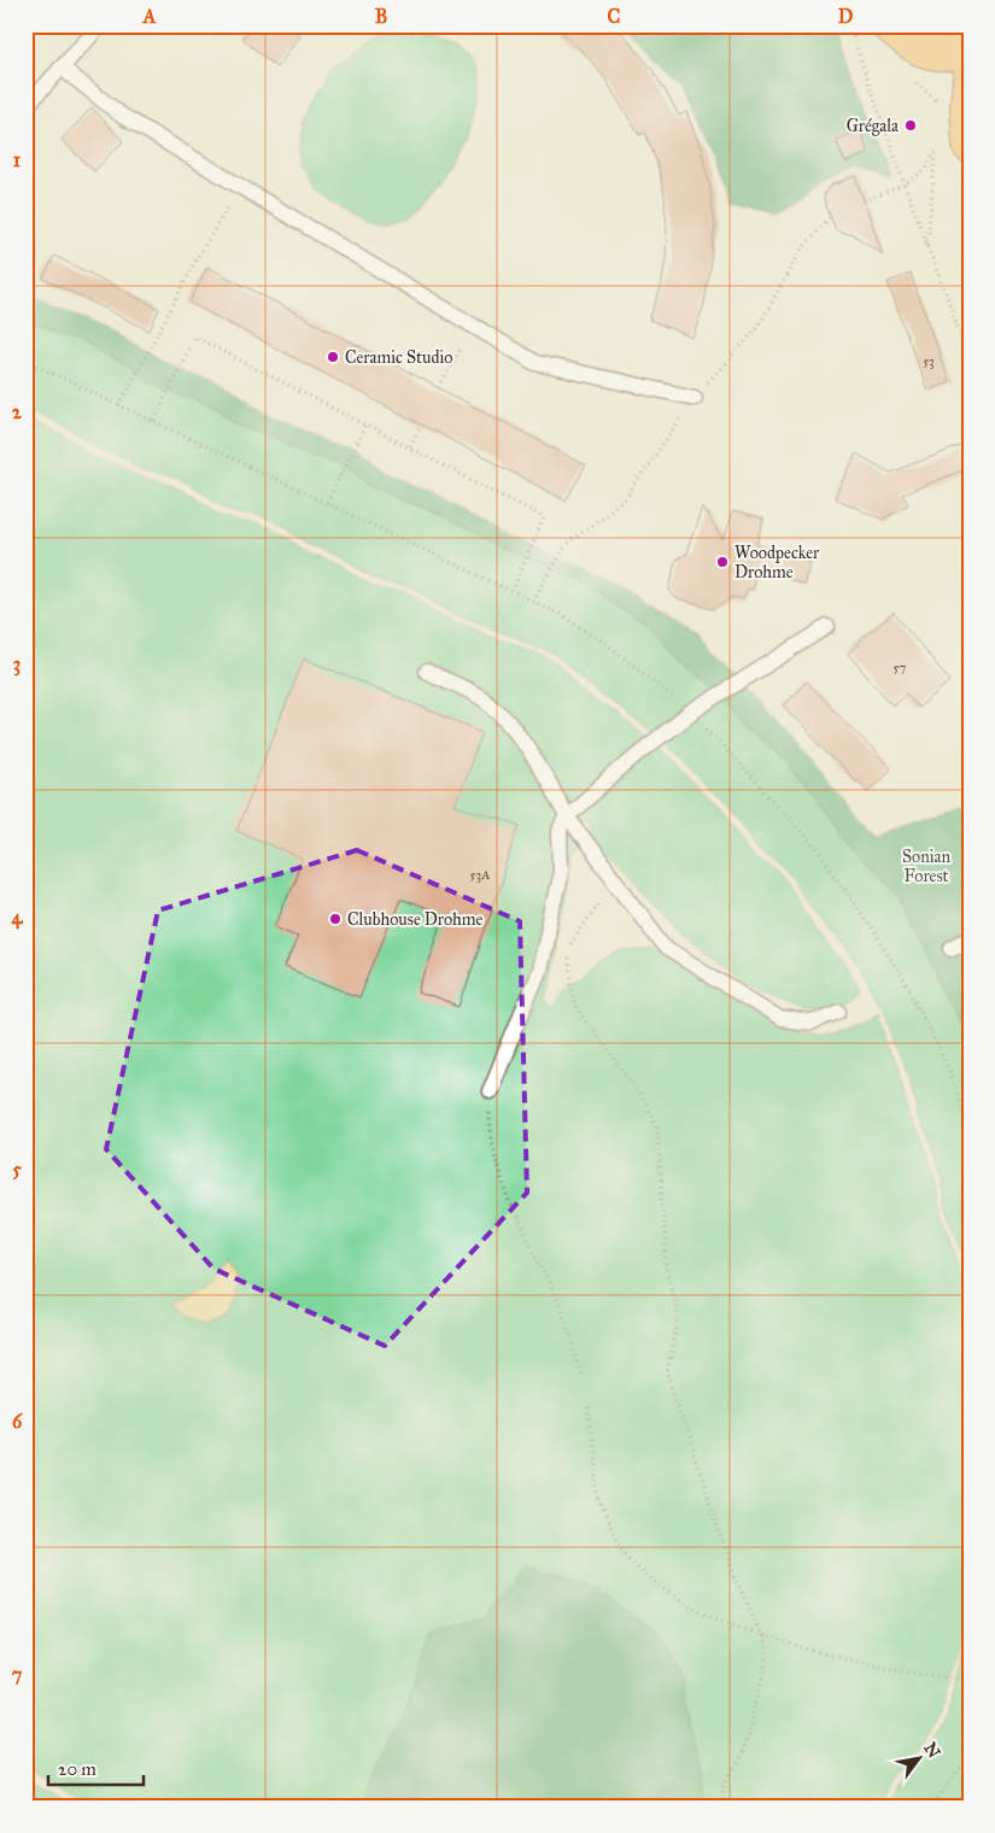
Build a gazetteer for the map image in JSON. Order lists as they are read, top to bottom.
{
  "parks": ["Sonian Forest"],
  "places": [
    "Grégala",
    "Ceramic Studio",
    "Woodpecker Drohme",
    "Clubhouse Drohme"
  ],
  "house_numbers": ["53", "57", "53A"],
  "scale_bar": "20 m",
  "north": "top right",
  "grid": {
    "columns": [
      "A",
      "B",
      "C",
      "D"
    ],
    "rows": [
      "1",
      "2",
      "3",
      "4",
      "5",
      "6",
      "7"
    ]
  }
}
